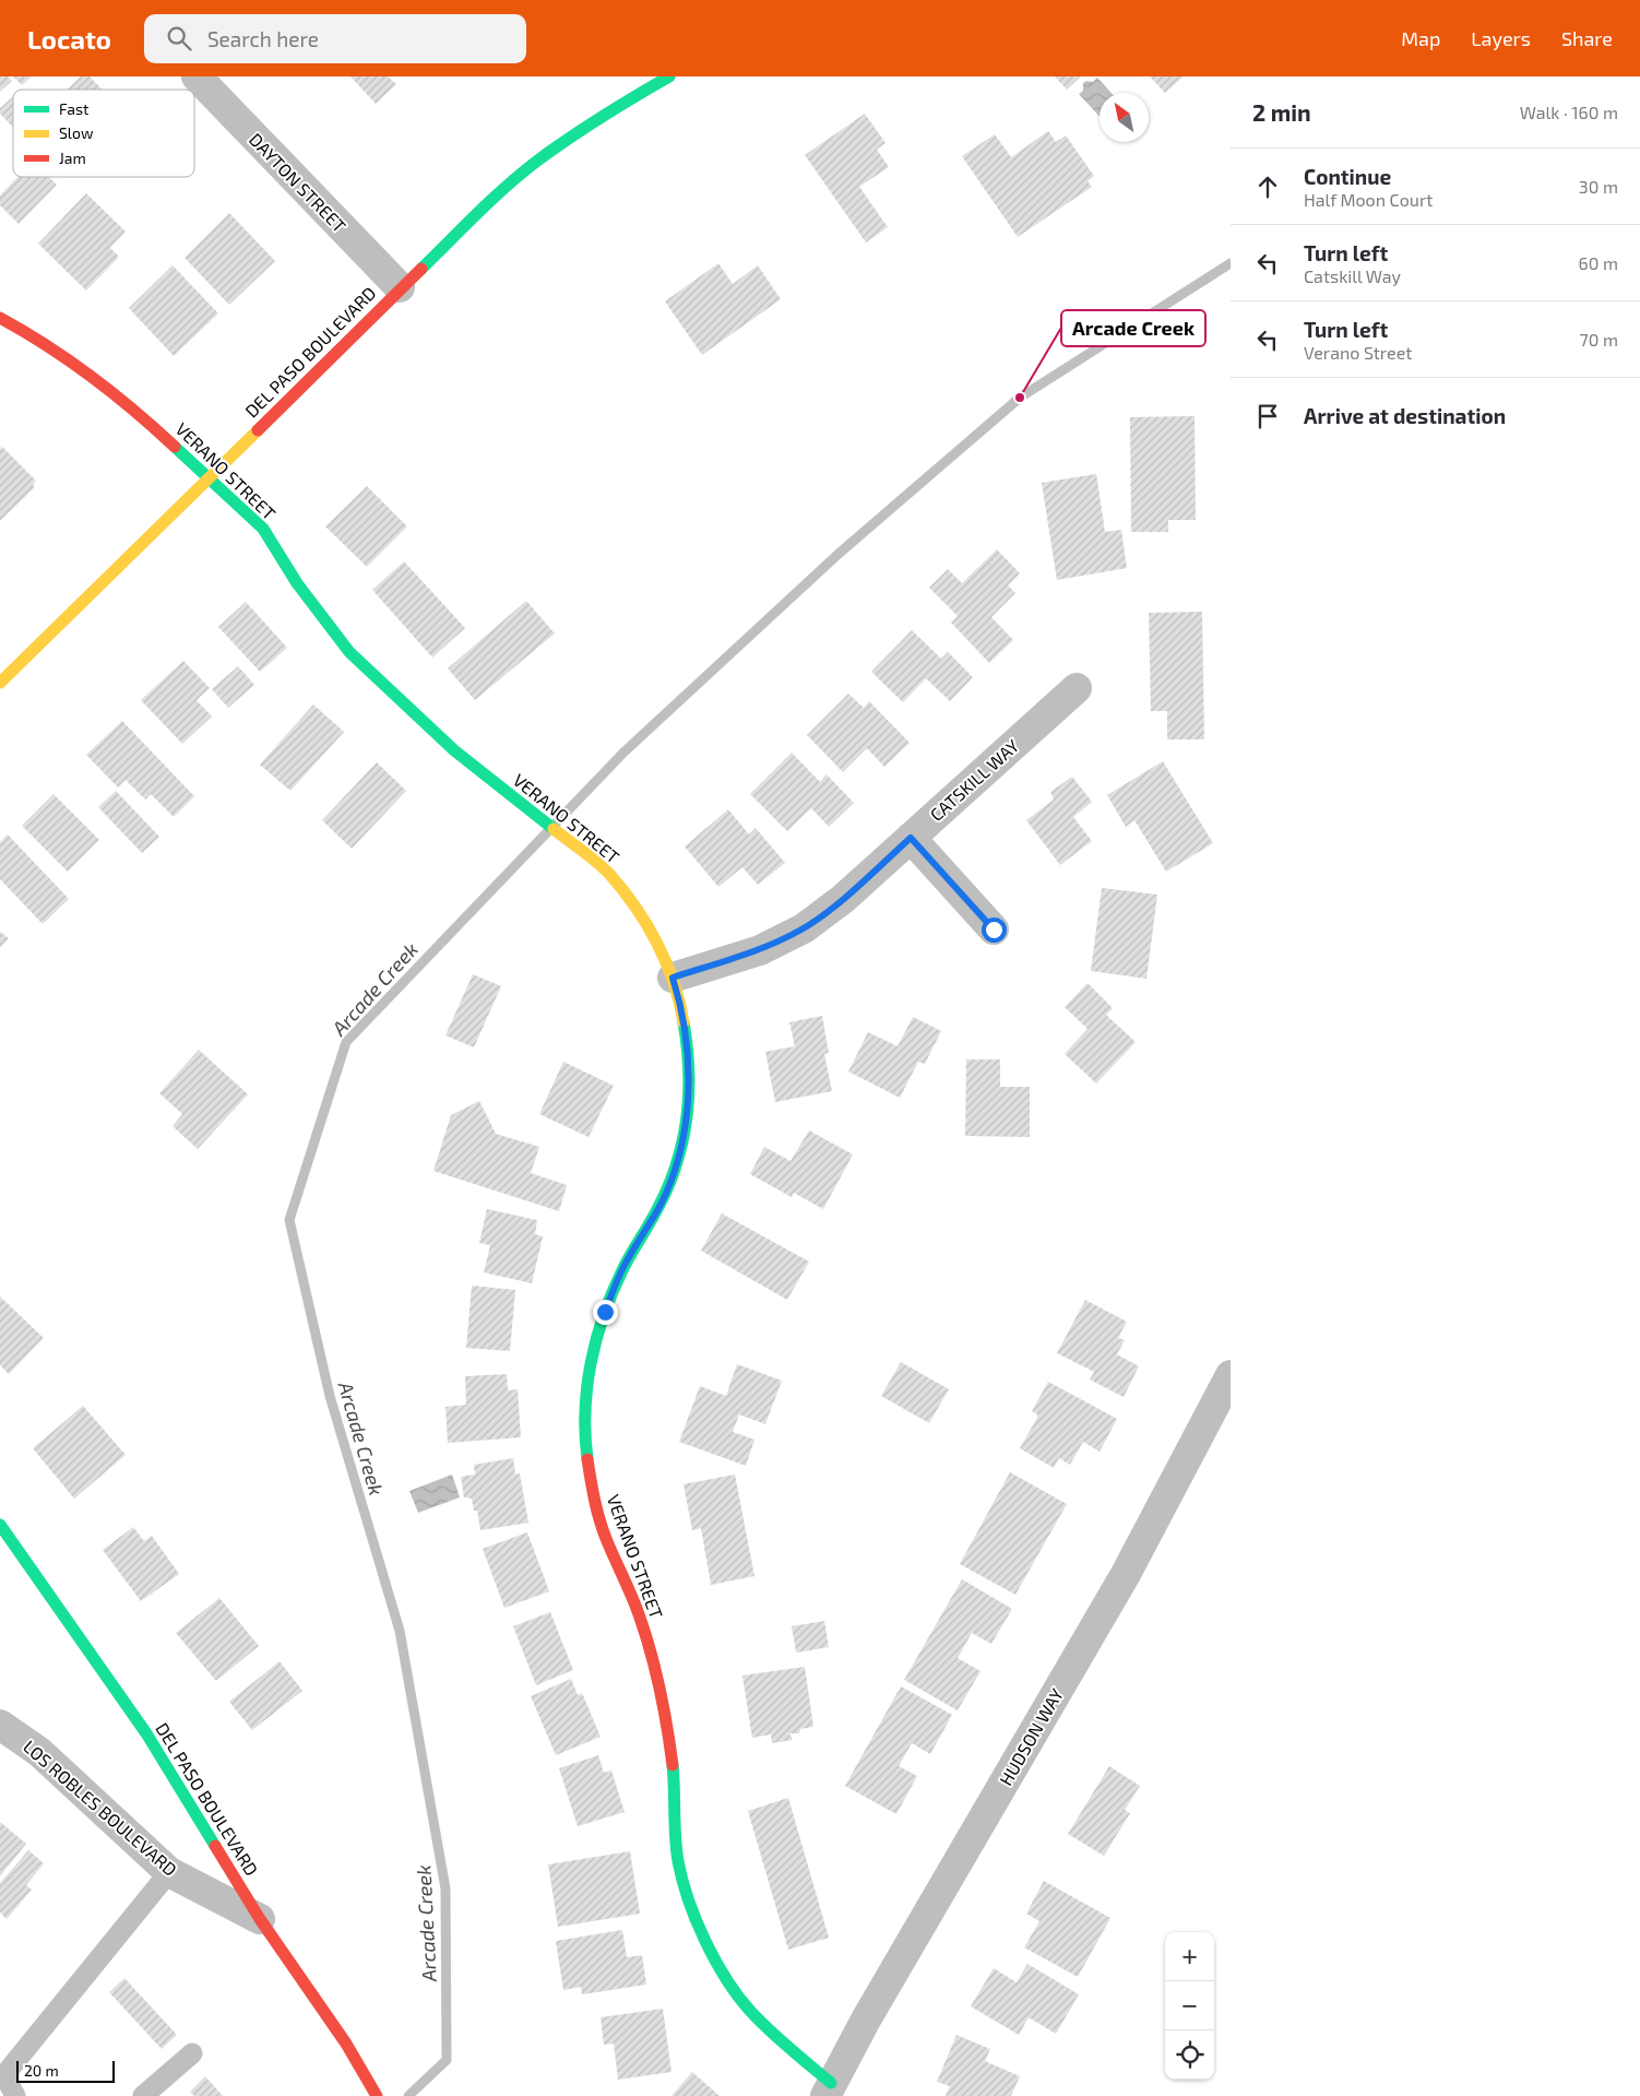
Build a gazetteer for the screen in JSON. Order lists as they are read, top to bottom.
{
  "streets": {
    "street": [
      "DAYTON STREET",
      "DEL PASO BOULEVARD",
      "VERANO STREET",
      "CATSKILL WAY",
      "HUDSON WAY",
      "LOS ROBLES BOULEVARD"
    ]
  },
  "crossings": [
    ["DAYTON STREET", "DEL PASO BOULEVARD"],
    ["DEL PASO BOULEVARD", "VERANO STREET"],
    ["DEL PASO BOULEVARD", "LOS ROBLES BOULEVARD"],
    ["VERANO STREET", "CATSKILL WAY"],
    ["VERANO STREET", "HUDSON WAY"]
  ],
  "water": ["Arcade Creek"],
  "places": ["Arcade Creek"],
  "legend": ["Fast", "Slow", "Jam"],
  "scale_bar": "20 m",
  "north": "top left",
  "page": {
    "header": "Locato",
    "search": "Search here",
    "nav": ["Map", "Layers", "Share"],
    "heading": ["2 min", "Walk · 160 m"],
    "list": [
      ["Continue", "Half Moon Court", "30 m"],
      ["Turn left", "Catskill Way", "60 m"],
      ["Turn left", "Verano Street", "70 m"],
      "Arrive at destination"
    ],
    "map_buttons": ["+", "−"],
    "scale": "20 m"
  }
}
